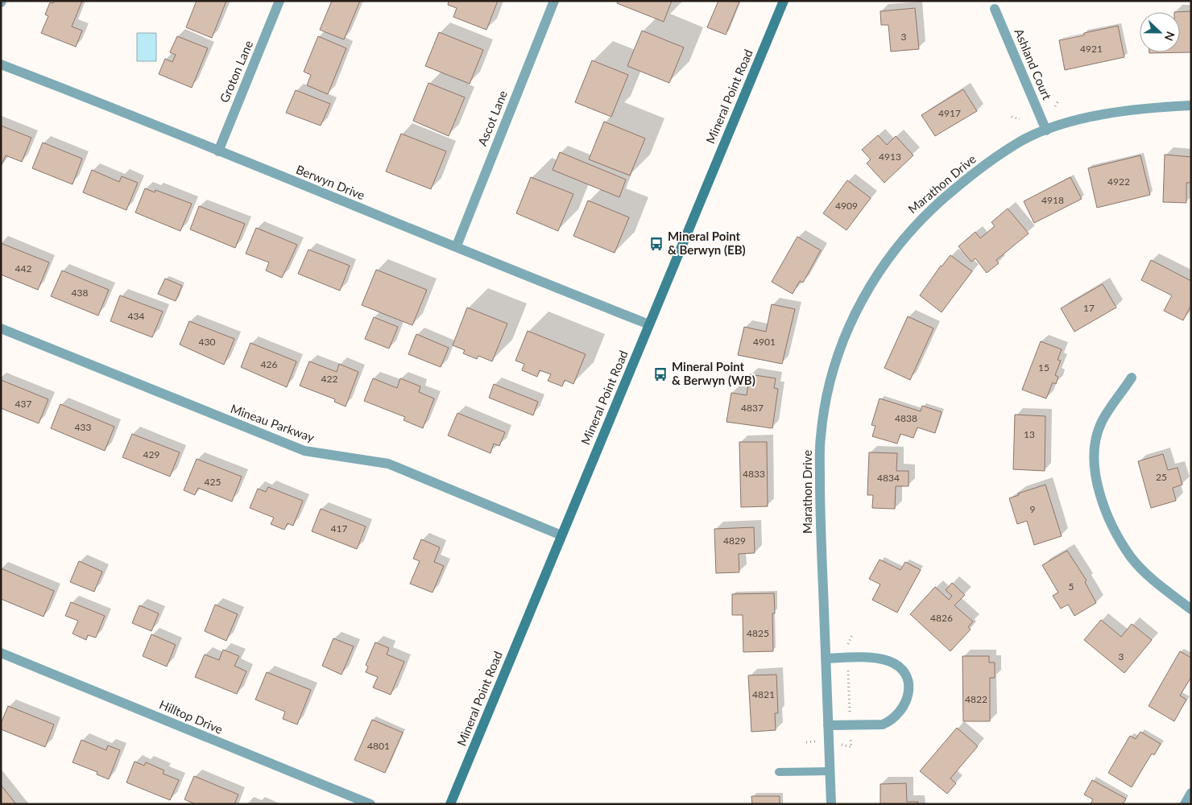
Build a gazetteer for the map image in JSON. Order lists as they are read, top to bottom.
{
  "streets": {
    "main road": ["Mineral Point Road"],
    "street": [
      "Ashland Court",
      "Groton Lane",
      "Ascot Lane",
      "Berwyn Drive",
      "Marathon Drive",
      "Mineau Parkway",
      "Hilltop Drive"
    ]
  },
  "crossings": [
    ["Ashland Court", "Marathon Drive"],
    ["Groton Lane", "Berwyn Drive"],
    ["Mineral Point Road", "Berwyn Drive"],
    ["Mineral Point Road", "Mineau Parkway"],
    ["Ascot Lane", "Berwyn Drive"]
  ],
  "places": {
    "bus stop": ["Mineral Point & Berwyn (EB)", "Mineral Point & Berwyn (WB)"]
  },
  "house_numbers": [
    "3",
    "4921",
    "4917",
    "4913",
    "4922",
    "4918",
    "4909",
    "442",
    "438",
    "17",
    "434",
    "430",
    "4901",
    "426",
    "15",
    "422",
    "437",
    "4837",
    "4838",
    "433",
    "13",
    "429",
    "4833",
    "25",
    "4834",
    "425",
    "9",
    "417",
    "4829",
    "5",
    "4826",
    "4825",
    "3",
    "4821",
    "4822",
    "4801"
  ],
  "north": "right"
}
